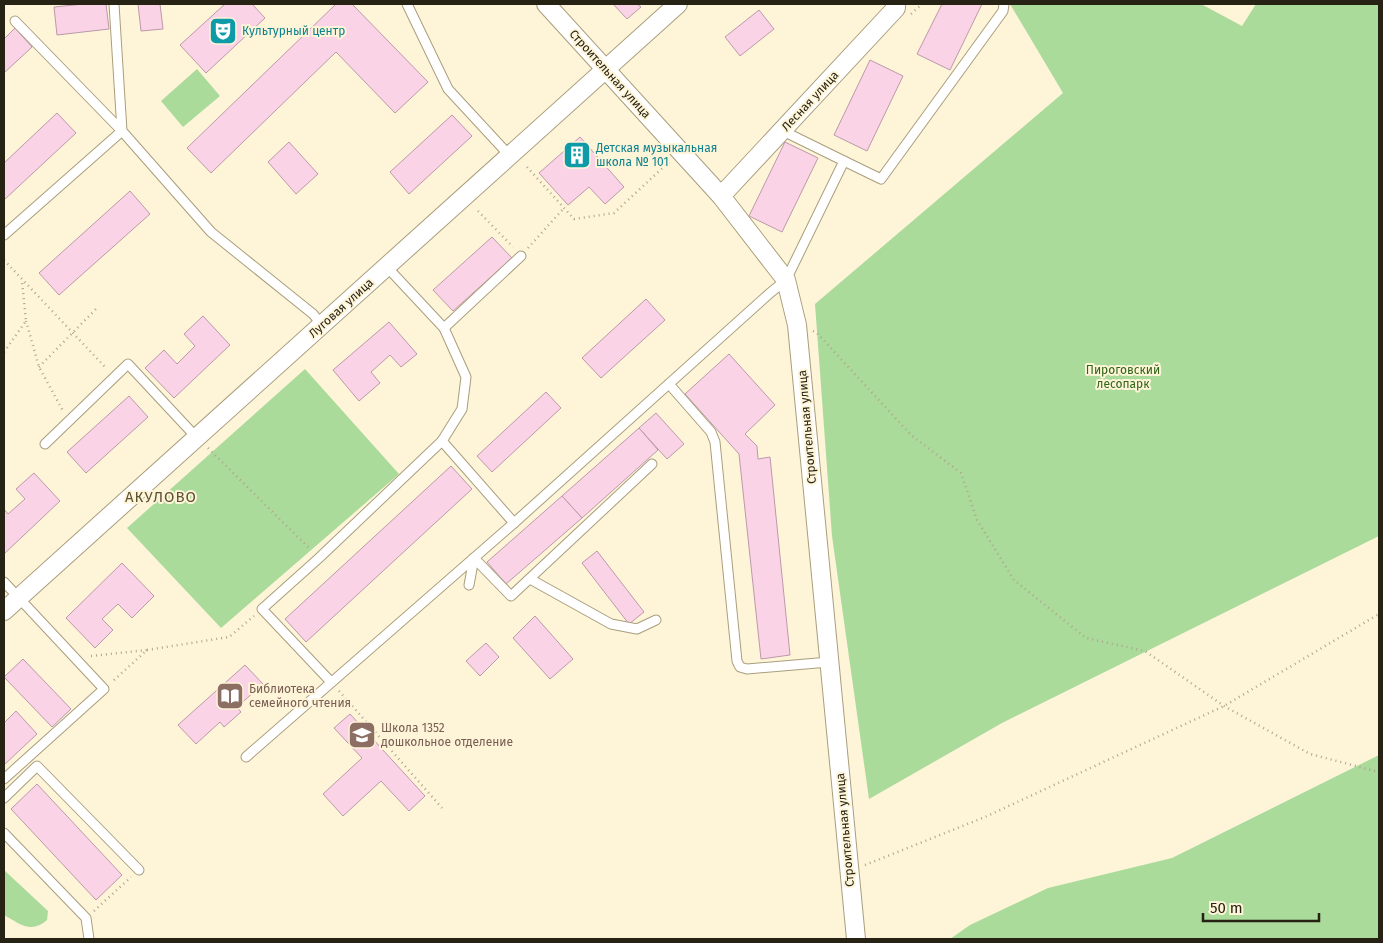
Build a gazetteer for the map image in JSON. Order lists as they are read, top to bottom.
{
  "streets": {
    "street": ["Строительная улица", "Лесная улица", "Луговая улица"]
  },
  "crossings": [
    ["Строительная улица", "Лесная улица"],
    ["Строительная улица", "Луговая улица"]
  ],
  "districts": ["АКУЛОВО"],
  "parks": ["Пироговский лесопарк"],
  "places": {
    "theatre": ["Культурный центр"],
    "building": ["Детская музыкальная школа № 101"],
    "library": ["Библиотека семейного чтения"],
    "school or university": ["Школа 1352 дошкольное отделение"]
  },
  "scale_bar": "50 m"
}
